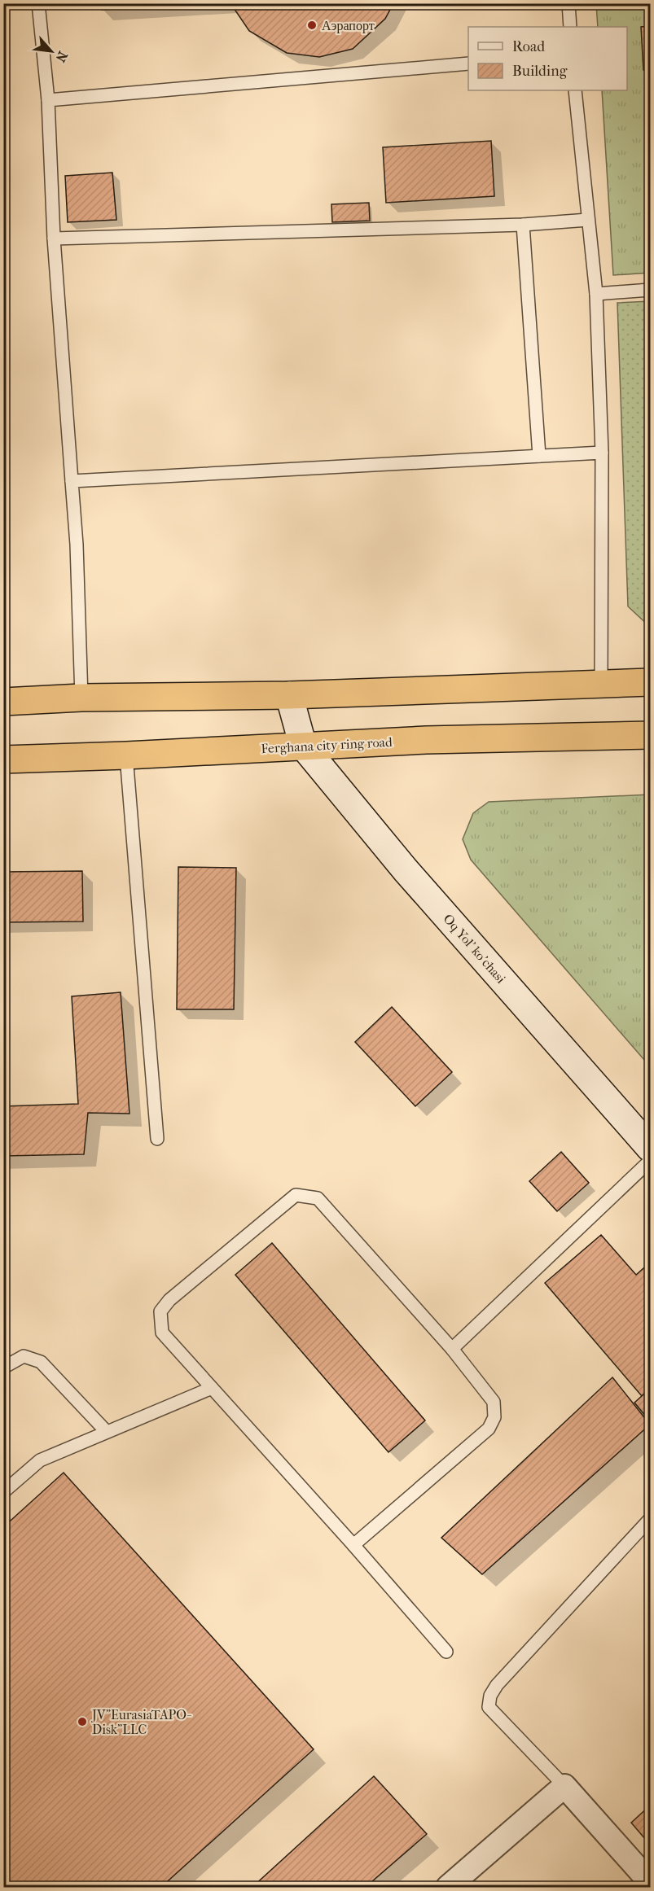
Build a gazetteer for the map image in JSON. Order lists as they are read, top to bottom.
{
  "streets": {
    "highway": ["Ferghana city ring road"],
    "street": ["Oq Yol' ko'chasi"]
  },
  "crossings": [
    ["Ferghana city ring road", "Oq Yol' ko'chasi"]
  ],
  "places": ["Аэрапорт", "JV”EurasiaTAPO- Disk”LLC"],
  "legend": ["Road", "Building"],
  "north": "bottom right"
}
